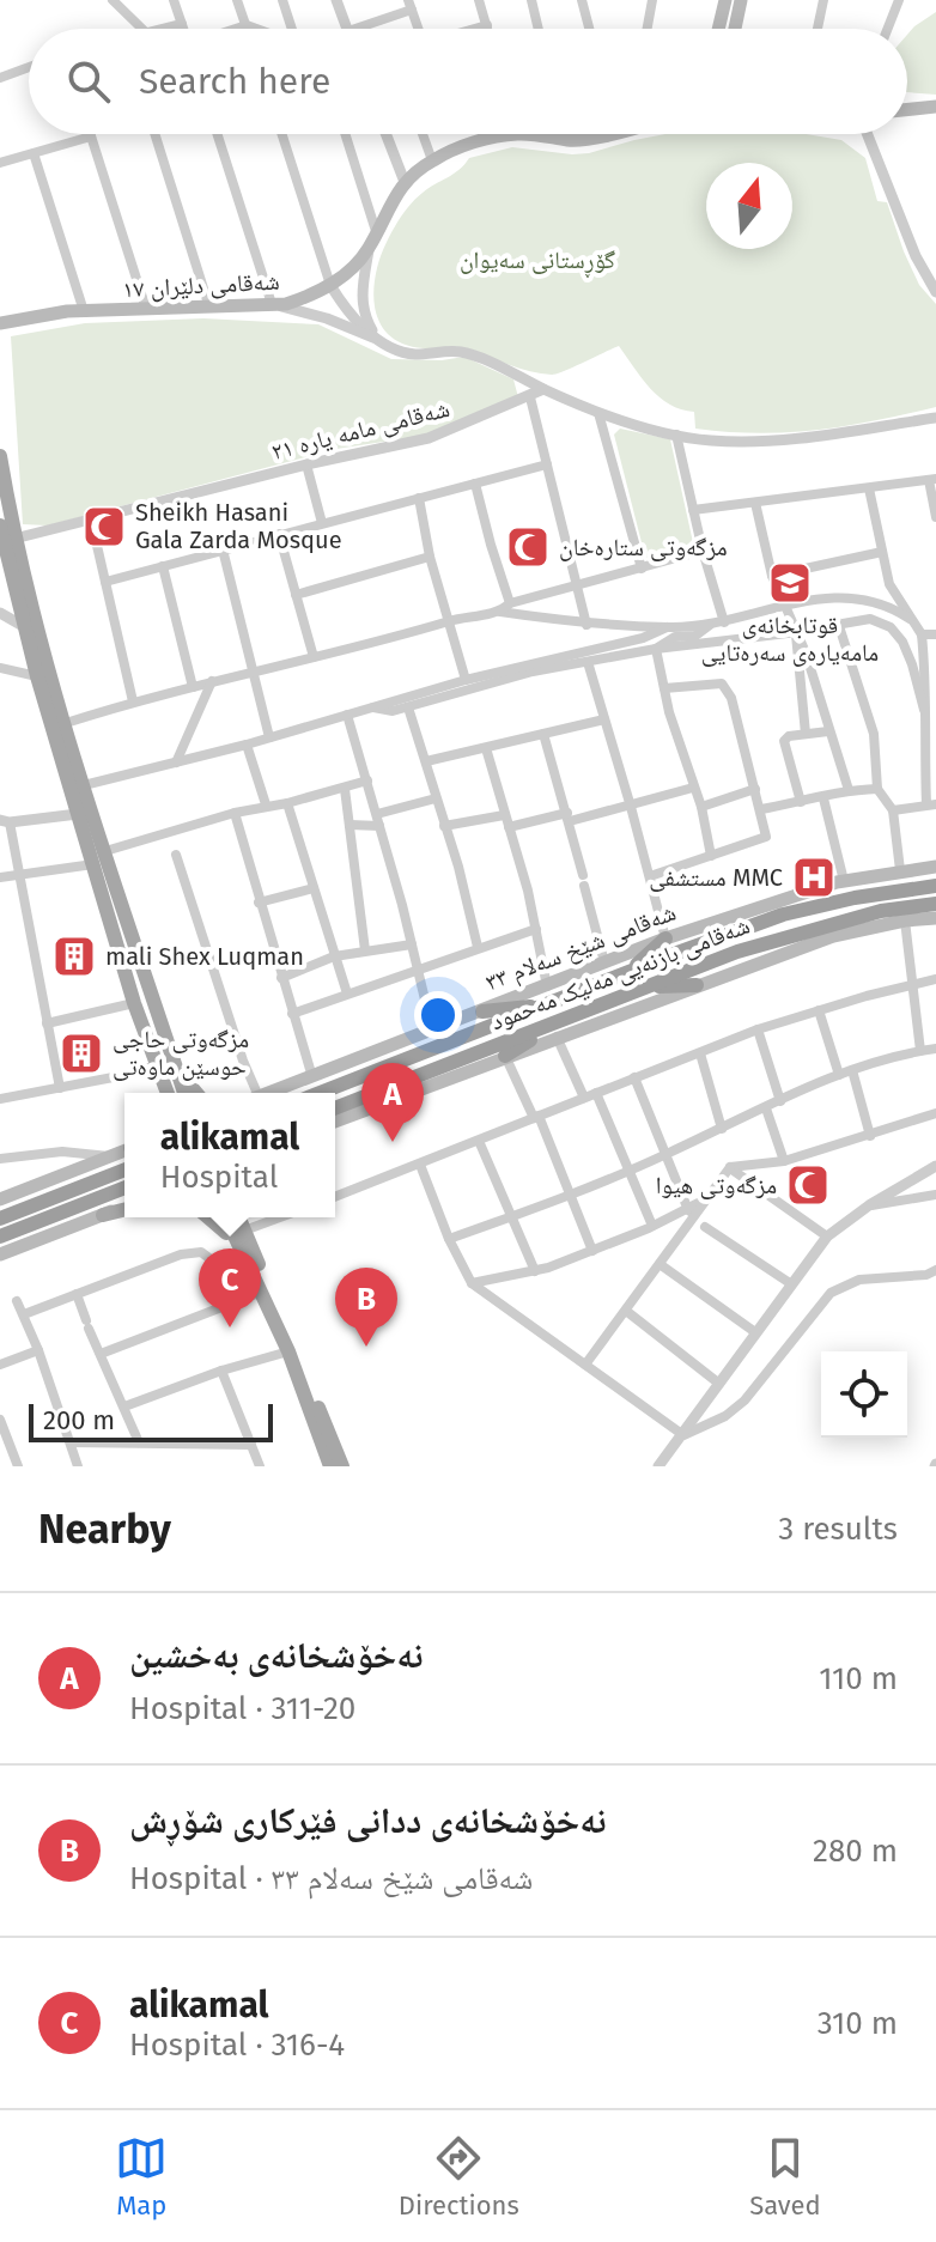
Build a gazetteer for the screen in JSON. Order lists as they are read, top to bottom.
{
  "streets": {
    "highway": ["شەقامی بازنەیی مەلیک مەحمود"],
    "main road": ["شەقامی دلێران ١٧", "شەقامی شێخ سەلام ٣٣"],
    "street": ["شەقامی مامە یارە ٢١"]
  },
  "parks": ["گۆڕستانی سەیوان"],
  "places": {
    "mosque": ["Sheikh Hasani Gala Zarda Mosque", "مزگەوتی ستارەخان", "مزگەوتی هیوا"],
    "school or university": ["قوتابخانەی مامەیارەی سەرەتایی"],
    "hospital": ["مستشفى MMC"],
    "building": ["mali Shex Luqman", "مزگەوتی حاجی حوسێن ماوەتی"]
  },
  "scale_bar": "200 m",
  "north": "top",
  "page": {
    "search": "Search here",
    "pins": ["A", "C", "B"],
    "popup": ["alikamal", "Hospital"],
    "scale": "200 m",
    "heading": ["Nearby", "3 results"],
    "list": [
      {
        "mark": "A",
        "name": "نەخۆشخانەی بەخشین",
        "note": "Hospital · 311-20",
        "value": "110 m"
      },
      {
        "mark": "B",
        "name": "نەخۆشخانەی ددانی فێرکاری شۆڕش",
        "note": "Hospital · شەقامی شێخ سەلام ٣٣",
        "value": "280 m"
      },
      {
        "mark": "C",
        "name": "alikamal",
        "note": "Hospital · 316-4",
        "value": "310 m"
      }
    ],
    "nav": ["Map", "Directions", "Saved"]
  }
}
